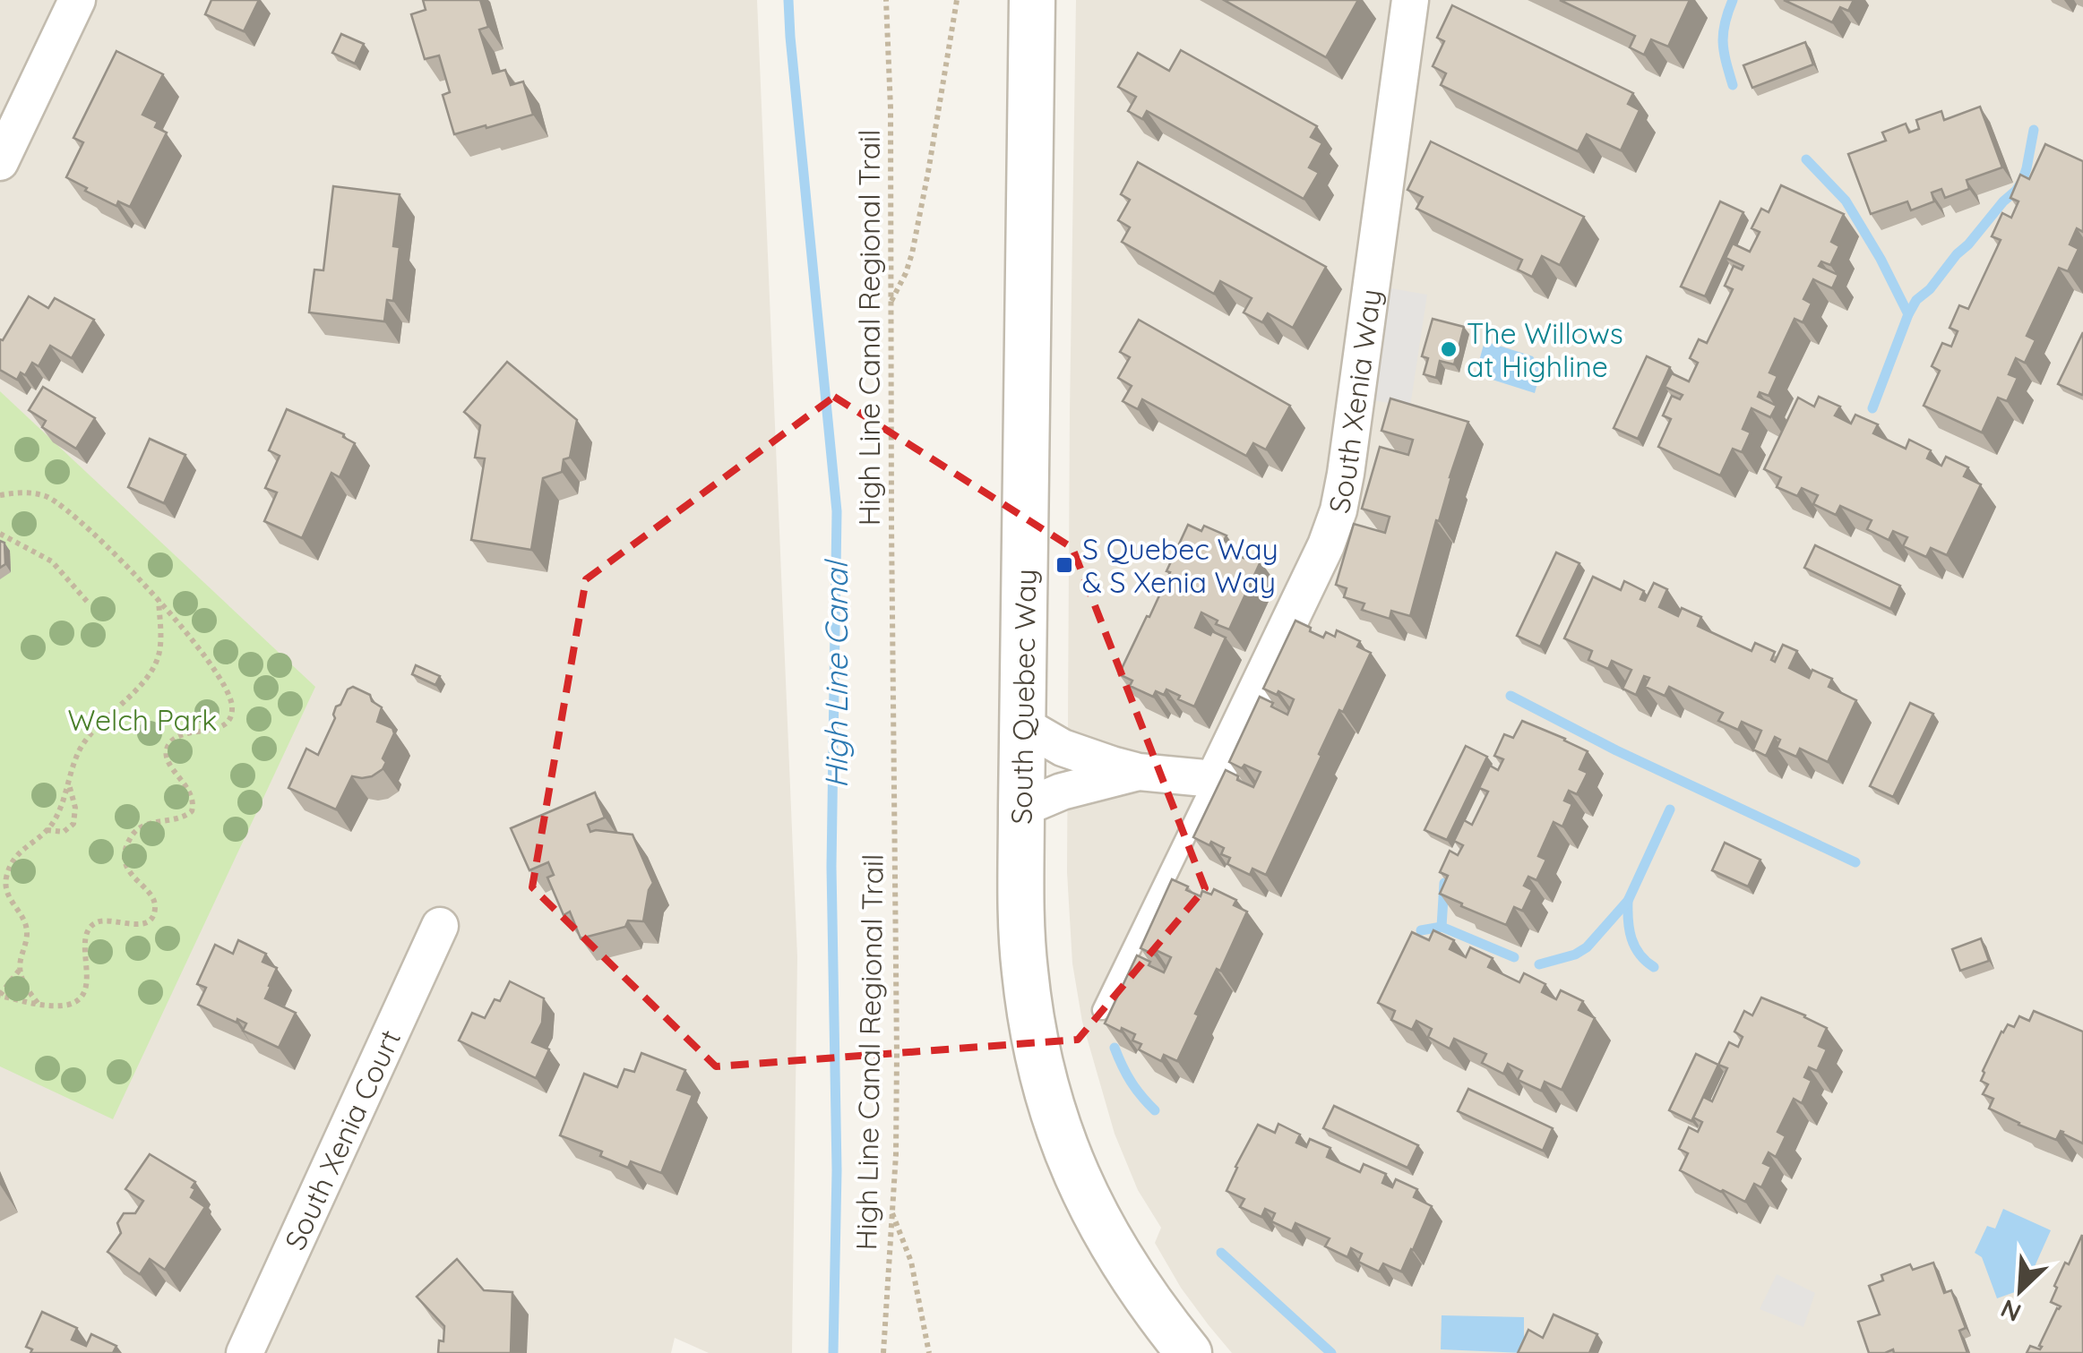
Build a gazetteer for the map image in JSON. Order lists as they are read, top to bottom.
{
  "streets": {
    "street": ["South Xenia Way", "South Quebec Way", "South Xenia Court"],
    "path": ["High Line Canal Regional Trail"]
  },
  "water": ["High Line Canal"],
  "parks": ["Welch Park"],
  "places": {
    "other": ["The Willows at Highline"],
    "transit": ["S Quebec Way & S Xenia Way"]
  },
  "north": "bottom left"
}
